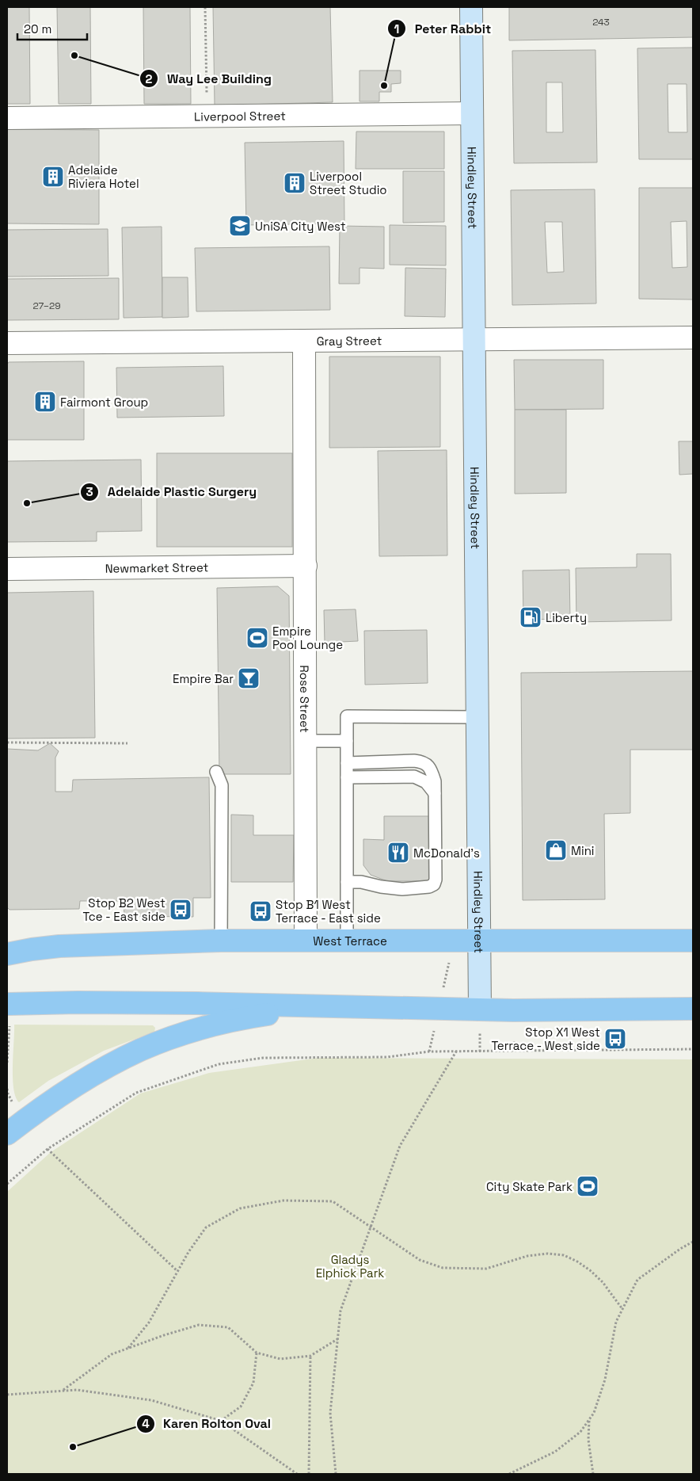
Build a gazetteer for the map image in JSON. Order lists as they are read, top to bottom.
{
  "streets": {
    "main road": ["West Terrace"],
    "street": [
      "Liverpool Street",
      "Hindley Street",
      "Gray Street",
      "Newmarket Street",
      "Rose Street"
    ]
  },
  "crossings": [
    ["Liverpool Street", "Hindley Street"],
    ["Hindley Street", "Gray Street"],
    ["Hindley Street", "West Terrace"],
    ["Gray Street", "Rose Street"],
    ["Newmarket Street", "Rose Street"],
    ["Rose Street", "West Terrace"]
  ],
  "parks": ["Gladys Elphick Park"],
  "places": {
    "other": [
      "Way Lee Building",
      "Peter Rabbit",
      "Adelaide Plastic Surgery",
      "Karen Rolton Oval"
    ],
    "building": ["Adelaide Riviera Hotel", "Liverpool Street Studio", "Fairmont Group"],
    "school or university": ["UniSA City West"],
    "fuel station": ["Liberty"],
    "sports": ["Empire Pool Lounge", "City Skate Park"],
    "bar": ["Empire Bar"],
    "shop": ["Mini"],
    "restaurant": ["McDonald's"],
    "bus stop": ["Stop B2 West Tce - East side", "Stop B1 West Terrace - East side", "Stop X1 West Terrace - West side"]
  },
  "house_numbers": ["243", "27–29"],
  "scale_bar": "20 m"
}
